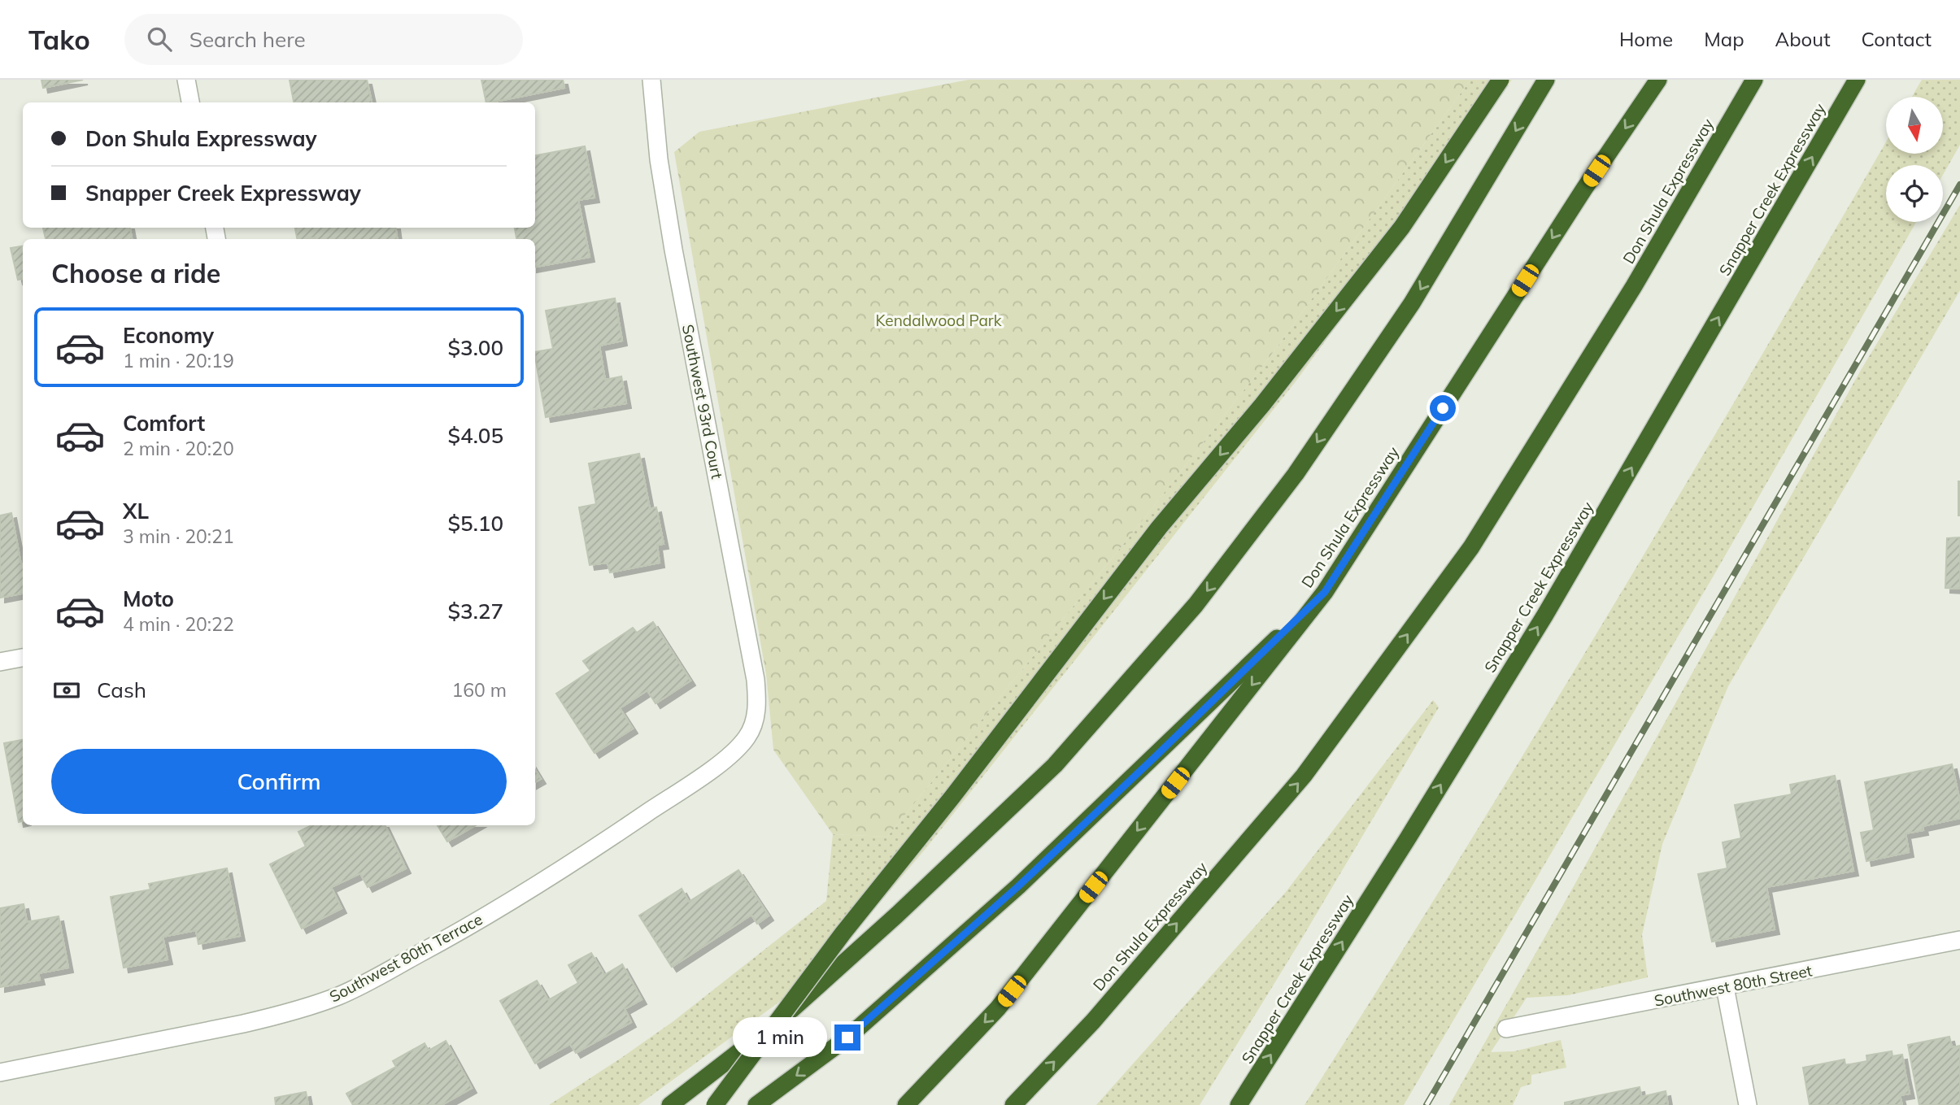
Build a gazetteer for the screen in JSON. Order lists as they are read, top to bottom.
{
  "streets": {
    "highway": ["Snapper Creek Expressway", "Don Shula Expressway"],
    "street": ["Southwest 93rd Court", "Southwest 80th Terrace", "Southwest 80th Street"]
  },
  "crossings": [
    ["Southwest 93rd Court", "Southwest 80th Terrace"]
  ],
  "one_way": ["Snapper Creek Expressway"],
  "parks": ["Kendalwood Park"],
  "north": "bottom",
  "page": {
    "header": "Tako",
    "search": "Search here",
    "nav": [
      "Home",
      "Map",
      "About",
      "Contact"
    ],
    "banner": ["Don Shula Expressway", "Snapper Creek Expressway"],
    "heading": "Choose a ride",
    "list": [
      {
        "name": "Economy",
        "note": "1 min · 20:19",
        "value": "$3.00"
      },
      {
        "name": "Comfort",
        "note": "2 min · 20:20",
        "value": "$4.05"
      },
      {
        "name": "XL",
        "note": "3 min · 20:21",
        "value": "$5.10"
      },
      {
        "name": "Moto",
        "note": "4 min · 20:22",
        "value": "$3.27"
      }
    ],
    "pay": ["Cash", "160 m"],
    "buttons": "Confirm",
    "bubble": "1 min"
  }
}
